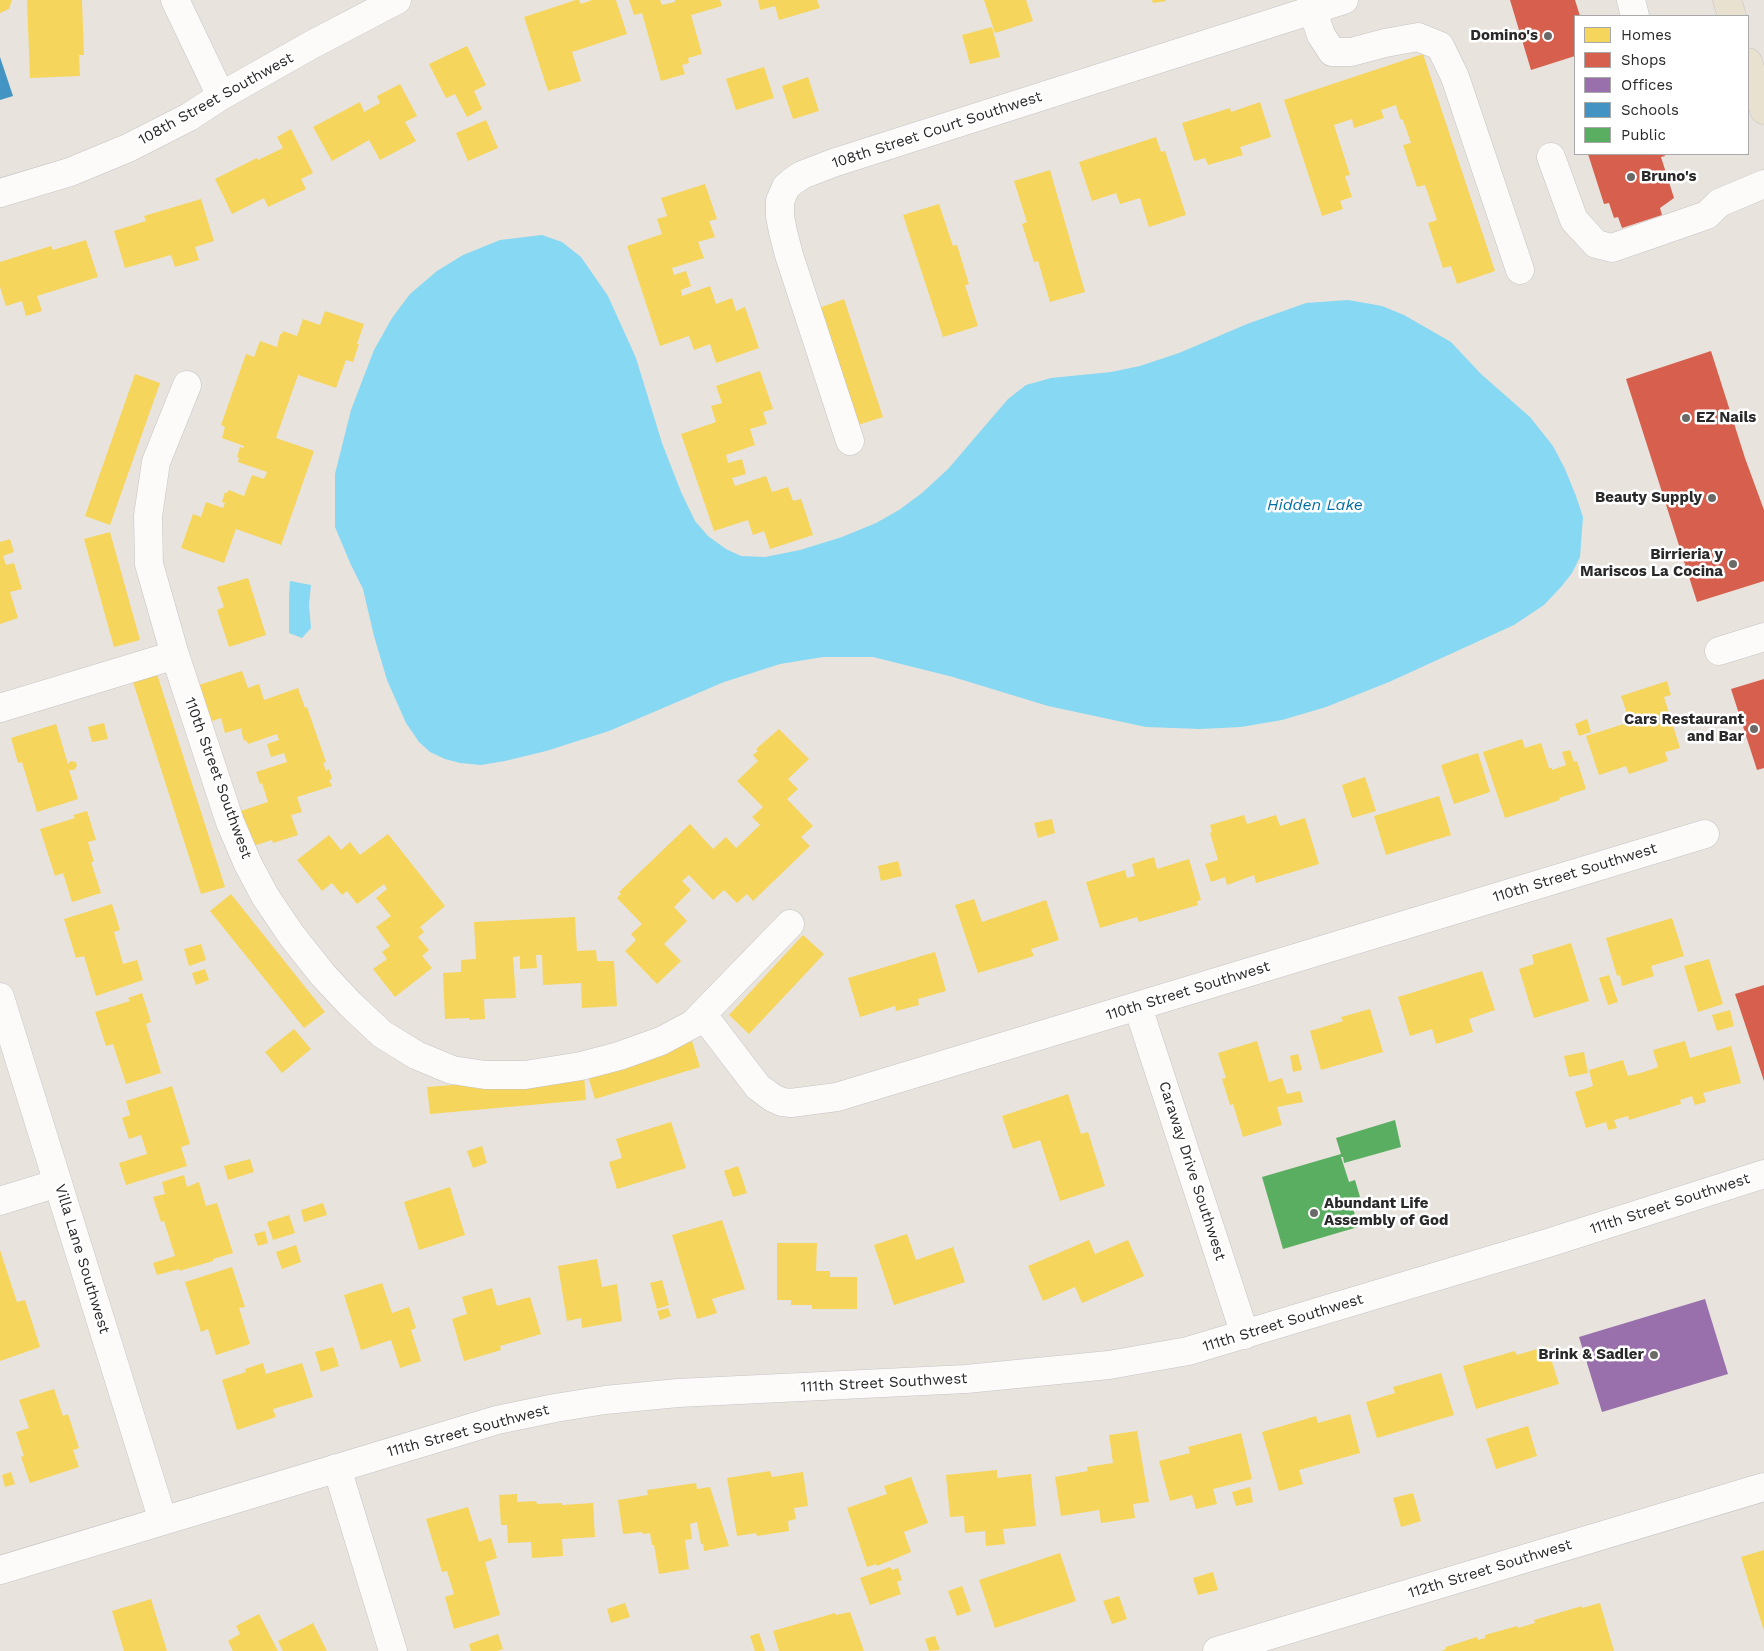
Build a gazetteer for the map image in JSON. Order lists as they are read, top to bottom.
{
  "streets": {
    "street": [
      "108th Street Southwest",
      "108th Street Court Southwest",
      "110th Street Southwest",
      "Caraway Drive Southwest",
      "111th Street Southwest",
      "Villa Lane Southwest",
      "112th Street Southwest"
    ]
  },
  "crossings": [
    ["110th Street Southwest", "Caraway Drive Southwest"],
    ["Caraway Drive Southwest", "111th Street Southwest"],
    ["111th Street Southwest", "Villa Lane Southwest"]
  ],
  "water": ["Hidden Lake"],
  "places": [
    "Domino's",
    "Bruno's",
    "EZ Nails",
    "Beauty Supply",
    "Birrieria y Mariscos La Cocina",
    "Cars Restaurant and Bar",
    "Abundant Life Assembly of God",
    "Brink & Sadler"
  ],
  "legend": [
    "Homes",
    "Shops",
    "Offices",
    "Schools",
    "Public"
  ]
}
